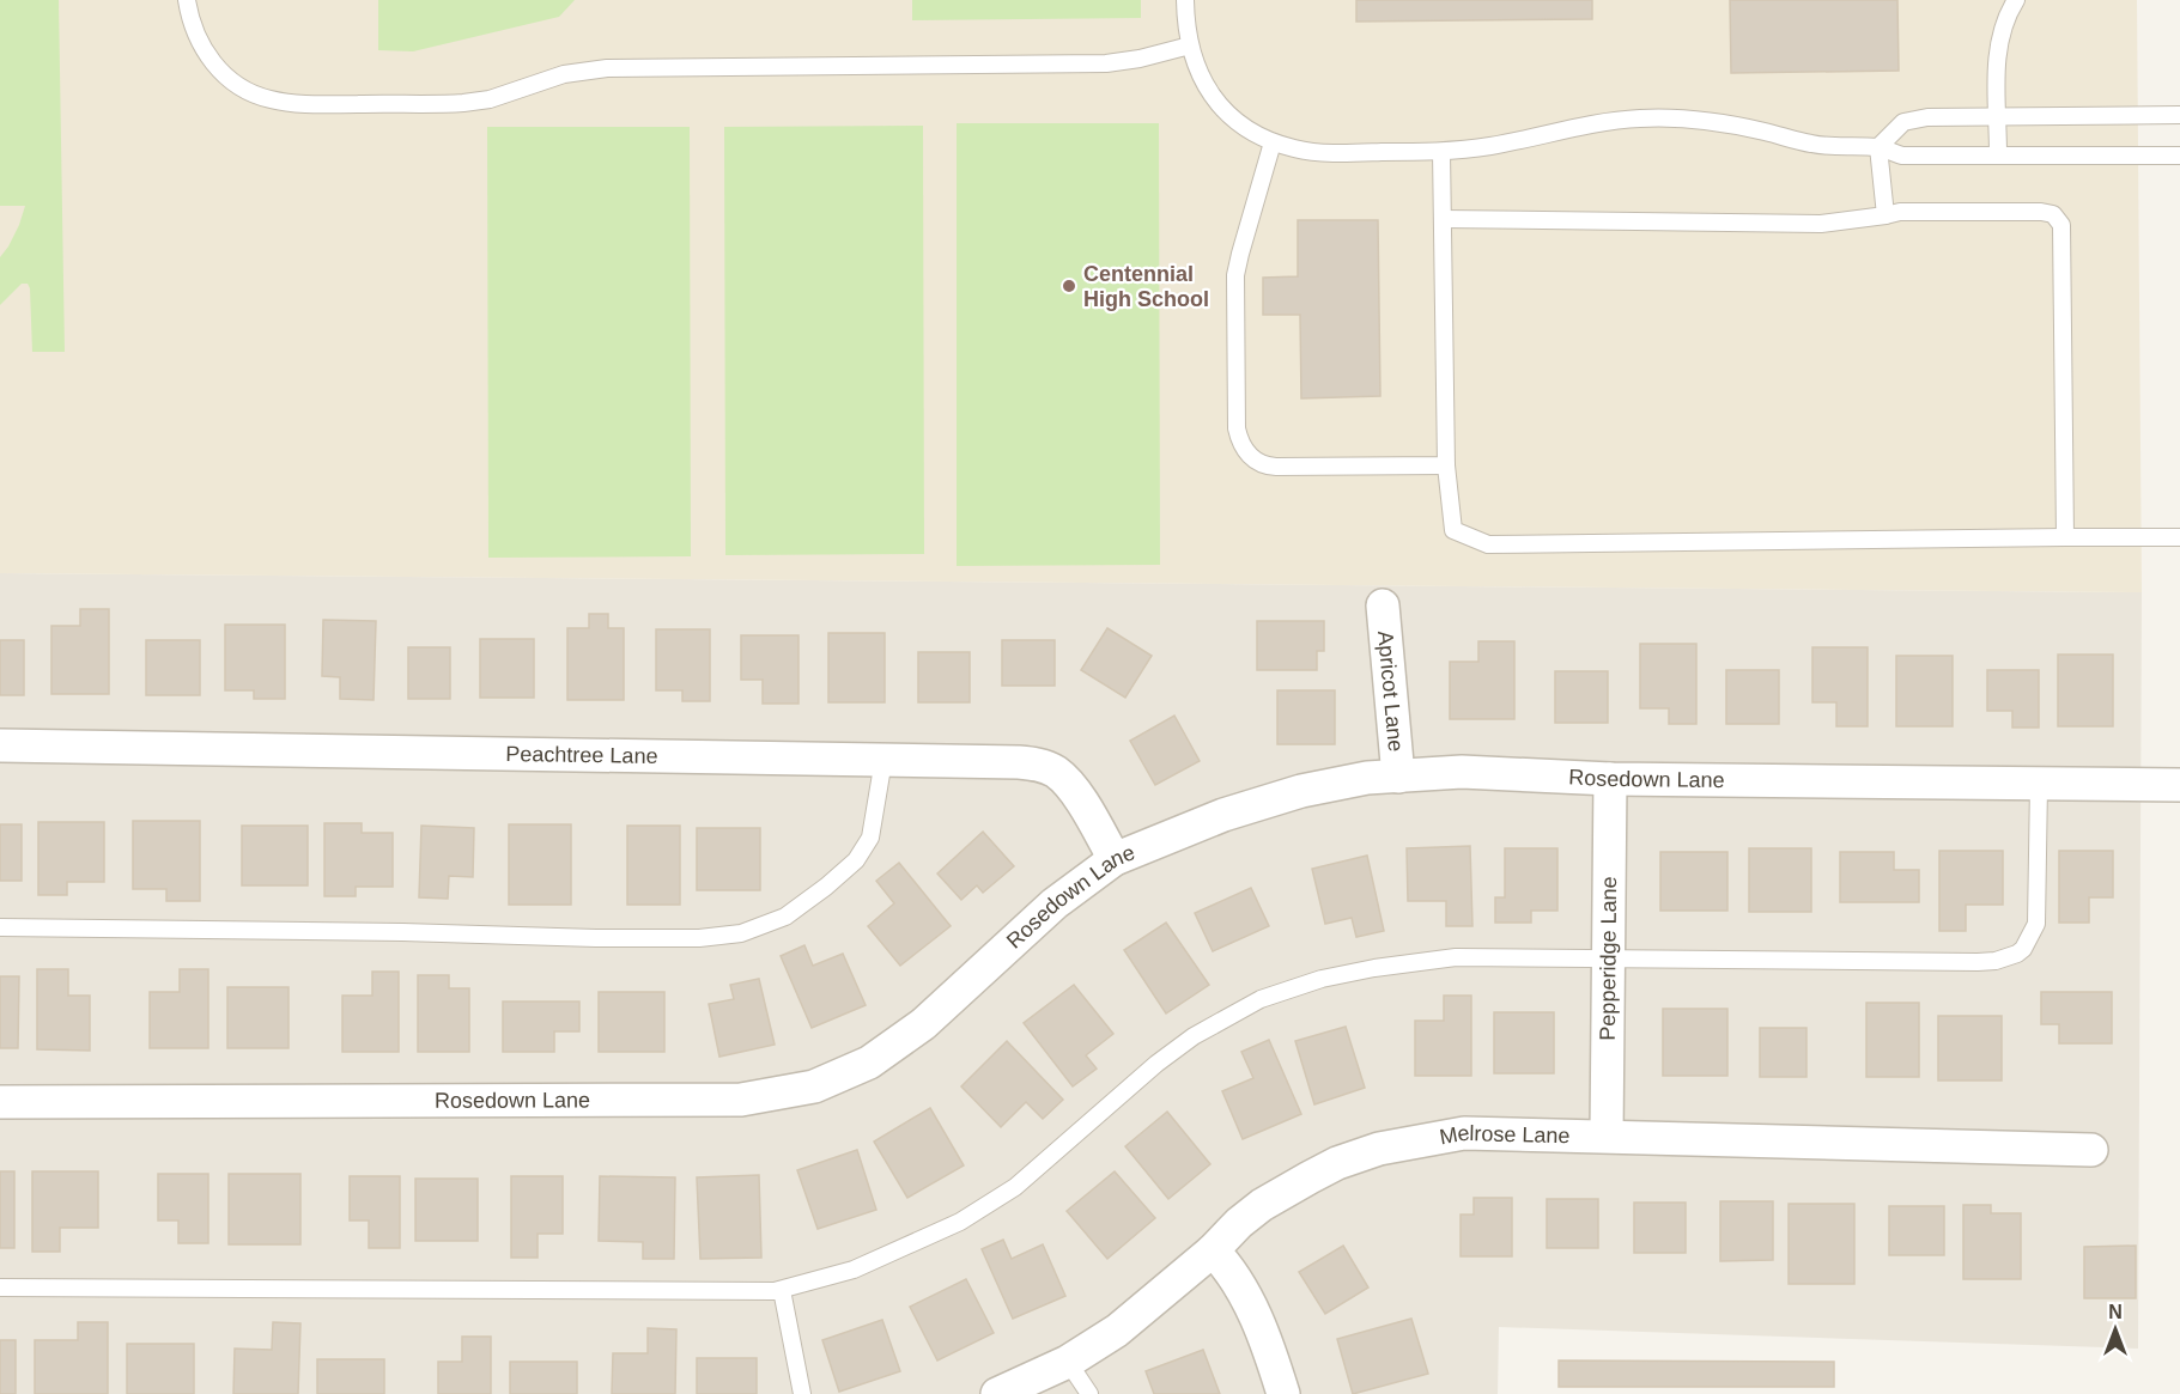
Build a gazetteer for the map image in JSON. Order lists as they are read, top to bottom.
{
  "streets": {
    "street": [
      "Apricot Lane",
      "Peachtree Lane",
      "Rosedown Lane",
      "Pepperidge Lane",
      "Melrose Lane"
    ]
  },
  "crossings": [
    ["Apricot Lane", "Rosedown Lane"],
    ["Peachtree Lane", "Rosedown Lane"],
    ["Rosedown Lane", "Pepperidge Lane"],
    ["Pepperidge Lane", "Melrose Lane"]
  ],
  "places": ["Centennial High School"],
  "north": "top"
}
